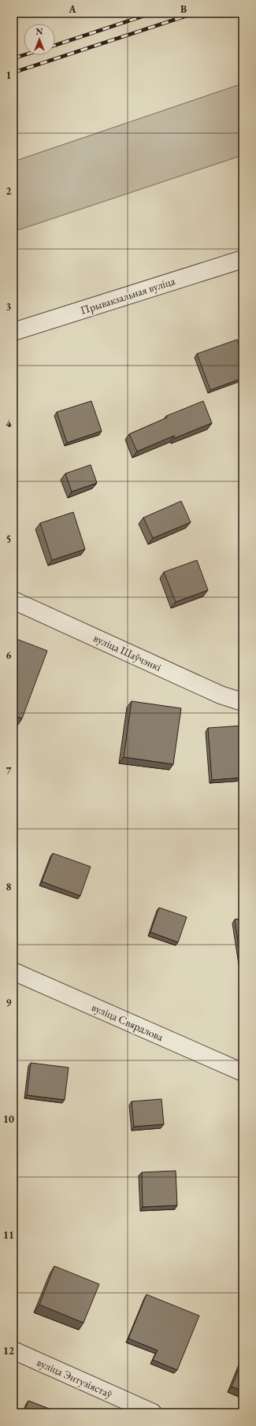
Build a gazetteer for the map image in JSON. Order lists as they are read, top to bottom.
{
  "streets": {
    "street": [
      "Прывакзальная вуліца",
      "вуліца Шаўчэнкі",
      "вуліца Свярдлова",
      "вуліца Энтузіястаў"
    ]
  },
  "north": "top",
  "grid": {
    "columns": ["A", "B"],
    "rows": [
      "1",
      "2",
      "3",
      "4",
      "5",
      "6",
      "7",
      "8",
      "9",
      "10",
      "11",
      "12"
    ]
  }
}
